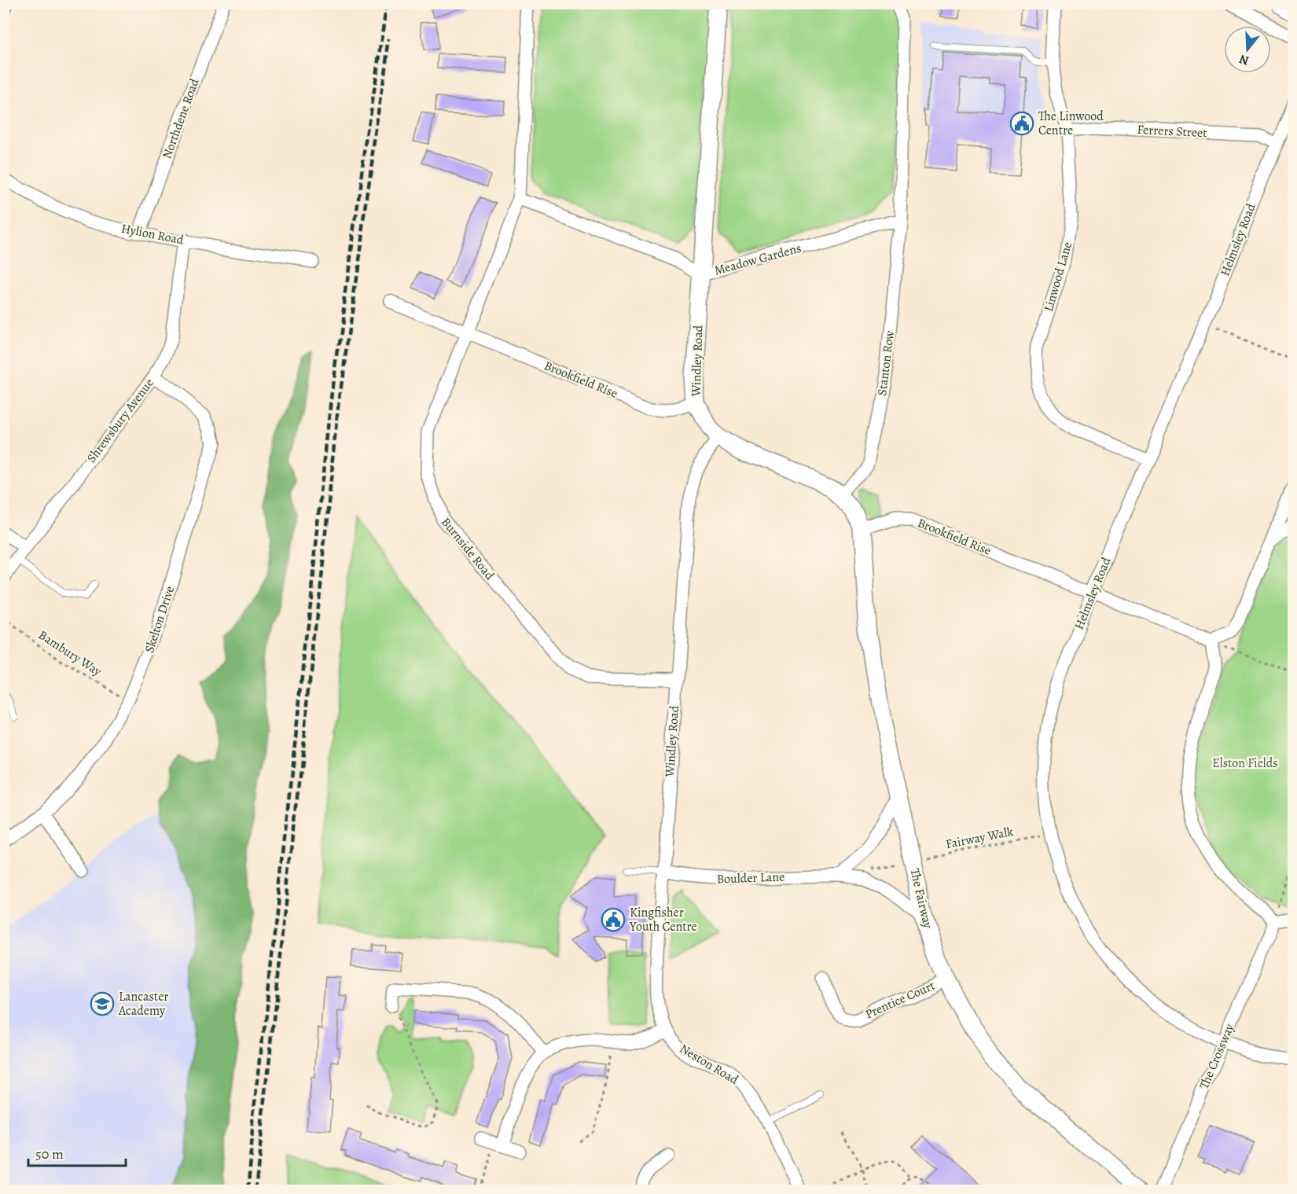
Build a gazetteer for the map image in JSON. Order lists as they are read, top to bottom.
{
  "streets": {
    "street": [
      "Northdene Road",
      "Ferrers Street",
      "Hylion Road",
      "Helmsley Road",
      "Meadow Gardens",
      "Linwood Lane",
      "Windley Road",
      "Stanton Row",
      "Brookfield Rise",
      "Shrewsbury Avenue",
      "Burnside Road",
      "Skelton Drive",
      "Boulder Lane",
      "The Fairway",
      "Prentice Court",
      "The Crossway",
      "Neston Road"
    ],
    "path": ["Bambury Way", "Fairway Walk"]
  },
  "crossings": [
    ["Northdene Road", "Hylion Road"],
    ["Ferrers Street", "Helmsley Road"],
    ["Ferrers Street", "Linwood Lane"],
    ["Hylion Road", "Shrewsbury Avenue"],
    ["Helmsley Road", "Linwood Lane"],
    ["Helmsley Road", "Brookfield Rise"],
    ["Helmsley Road", "Fairway Walk"],
    ["Helmsley Road", "The Crossway"],
    ["Meadow Gardens", "Windley Road"],
    ["Meadow Gardens", "Stanton Row"],
    ["Meadow Gardens", "Burnside Road"],
    ["Windley Road", "Brookfield Rise"],
    ["Windley Road", "Burnside Road"],
    ["Windley Road", "Boulder Lane"],
    ["Windley Road", "Neston Road"],
    ["Brookfield Rise", "Burnside Road"],
    ["Brookfield Rise", "The Fairway"],
    ["Shrewsbury Avenue", "Skelton Drive"],
    ["Skelton Drive", "Bambury Way"],
    ["Fairway Walk", "The Fairway"],
    ["Boulder Lane", "The Fairway"],
    ["Boulder Lane", "Neston Road"],
    ["The Fairway", "Prentice Court"]
  ],
  "parks": ["Elston Fields"],
  "places": {
    "public building": ["The Linwood Centre", "Kingfisher Youth Centre"],
    "school or university": ["Lancaster Academy"]
  },
  "scale_bar": "50 m",
  "north": "bottom"
}
